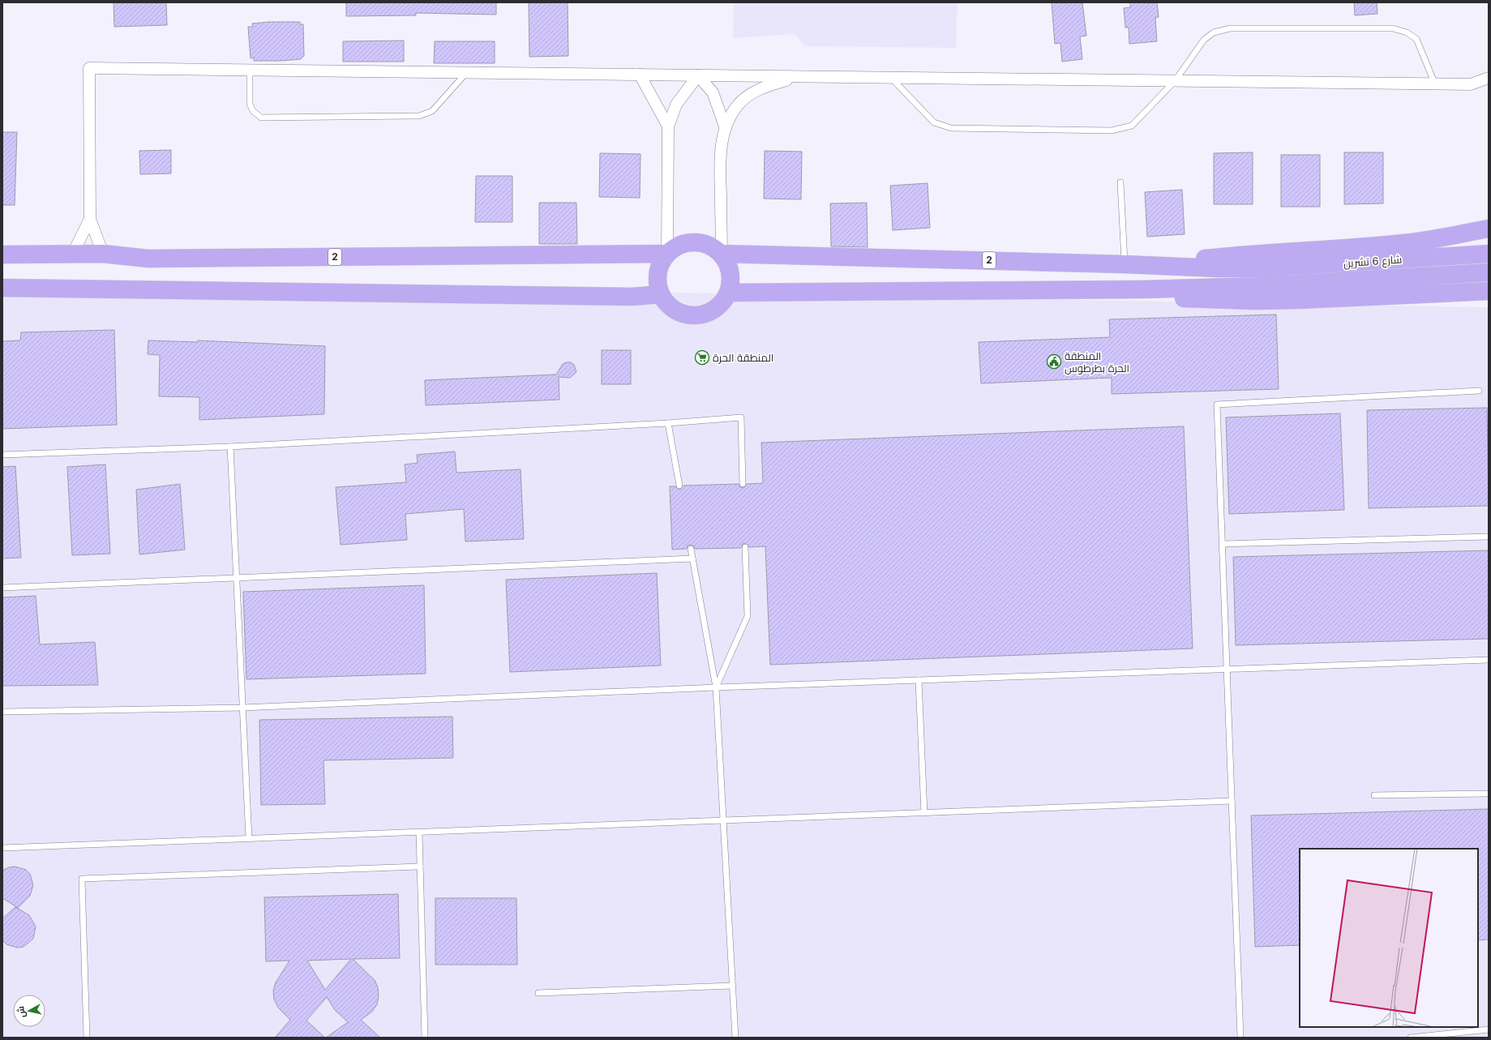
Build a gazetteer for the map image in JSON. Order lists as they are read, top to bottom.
{
  "streets": {
    "main road": ["2", "شارع 6 تشرين"]
  },
  "crossings": [
    ["2", "شارع 6 تشرين"]
  ],
  "places": {
    "supermarket": ["المنطقة الحرة"],
    "public building": ["المنطقة الحرة بطرطوس"]
  },
  "north": "left"
}
